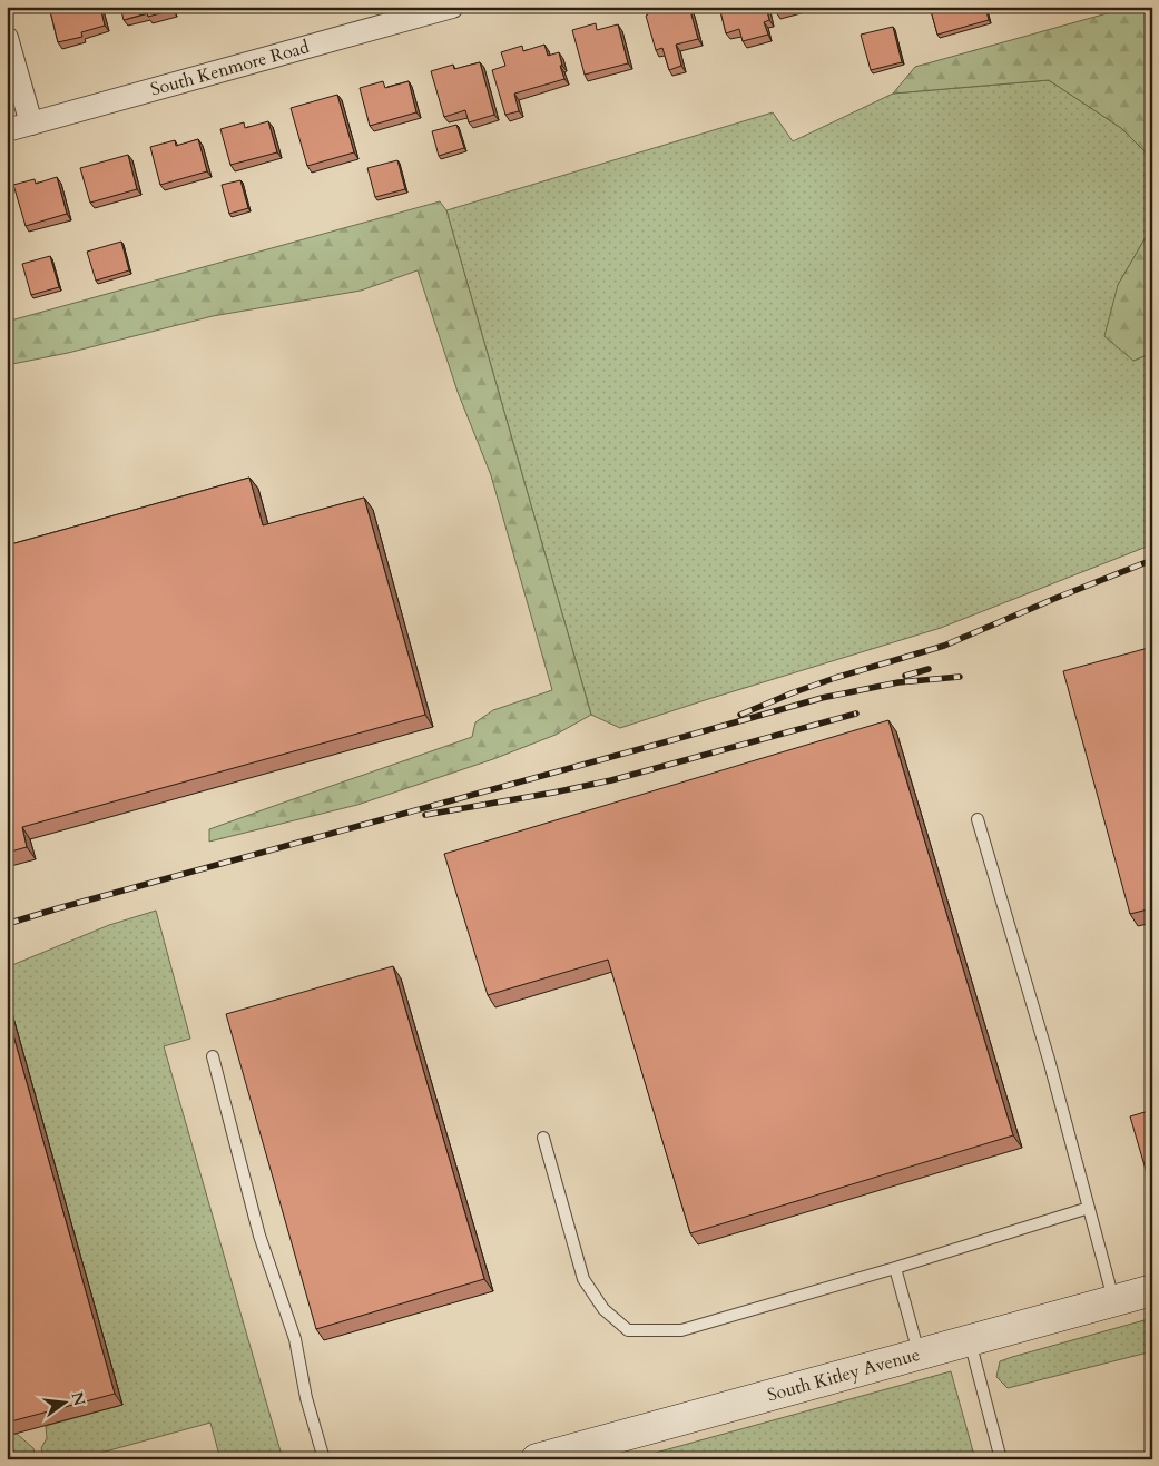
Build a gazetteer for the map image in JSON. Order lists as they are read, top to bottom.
{
  "streets": {
    "street": ["South Kenmore Road", "South Kitley Avenue"]
  },
  "north": "right"
}
